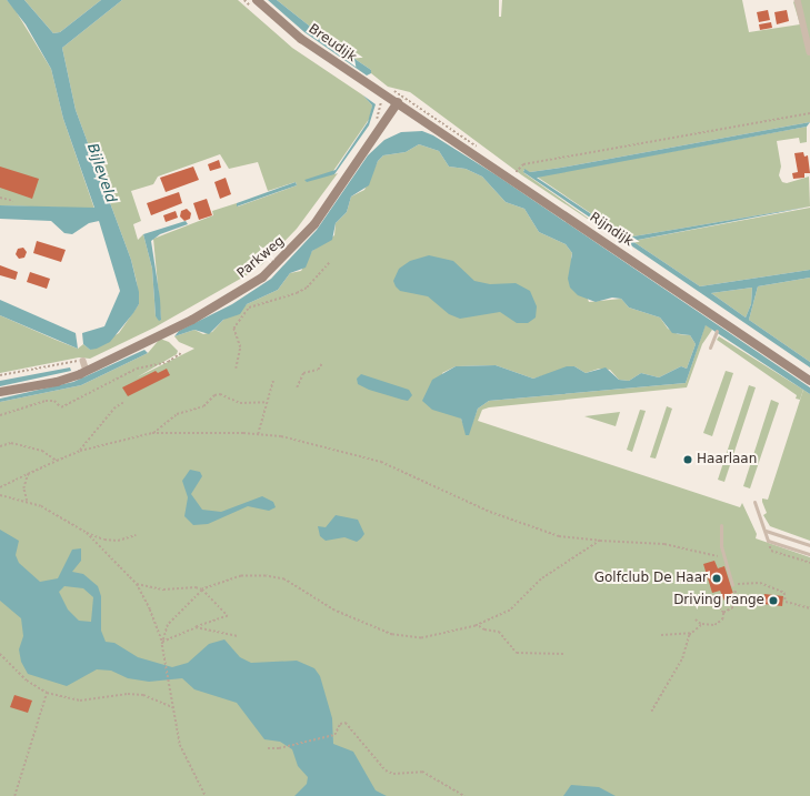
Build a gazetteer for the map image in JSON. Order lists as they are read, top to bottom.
{
  "streets": {
    "street": ["Breudijk", "Rijndijk", "Parkweg"]
  },
  "crossings": [
    ["Breudijk", "Rijndijk"],
    ["Breudijk", "Parkweg"],
    ["Rijndijk", "Parkweg"]
  ],
  "water": ["Bijleveld"],
  "places": ["Haarlaan", "Golfclub De Haar", "Driving range"]
}
